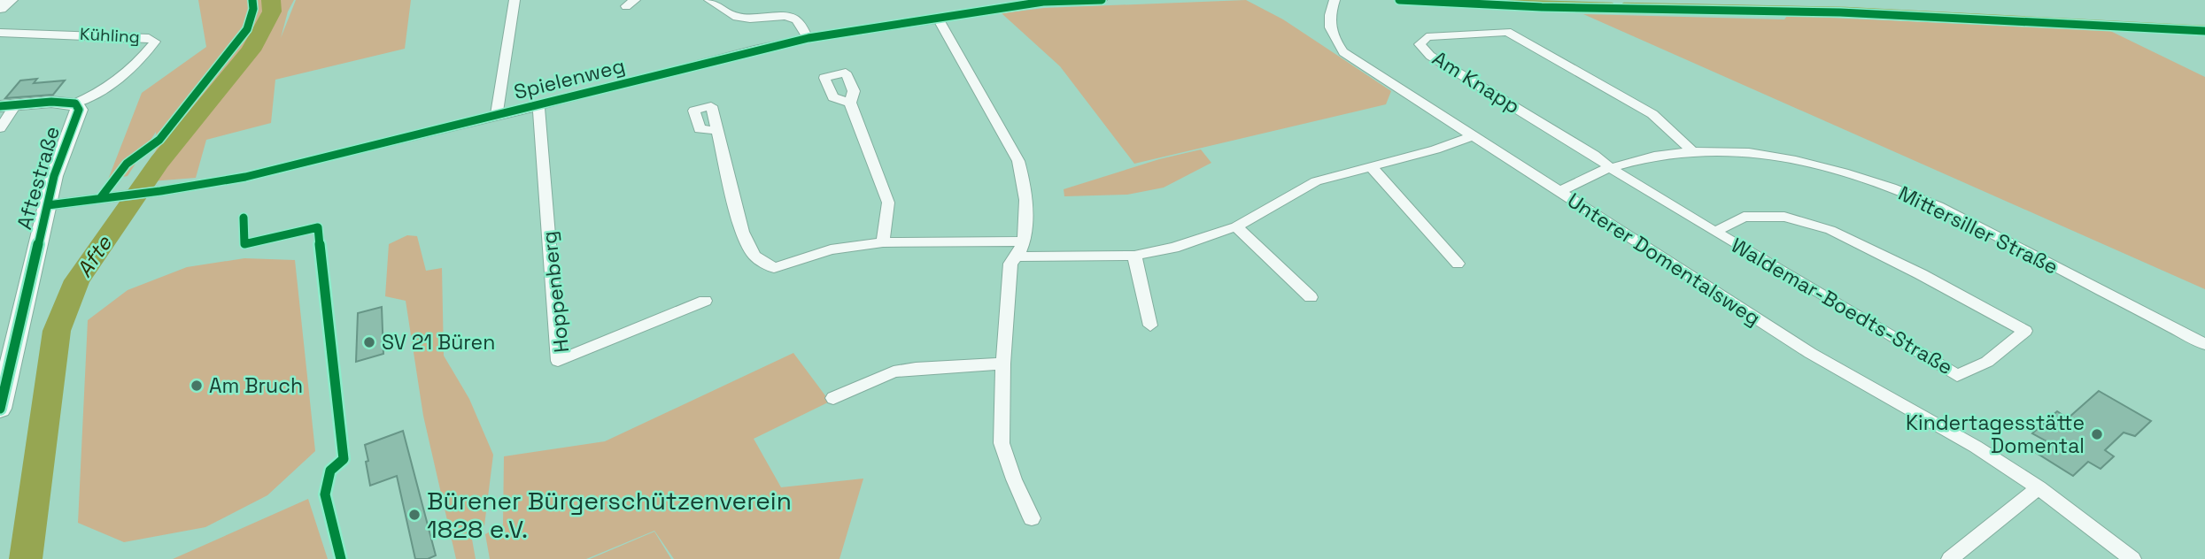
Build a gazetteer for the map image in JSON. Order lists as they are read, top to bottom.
{
  "streets": {
    "main road": ["Aftestraße"],
    "street": [
      "Kühling",
      "Spielenweg",
      "Am Knapp",
      "Mittersiller Straße",
      "Unterer Domentalsweg",
      "Hoppenberg",
      "Waldemar-Boedts-Straße"
    ]
  },
  "crossings": [
    ["Kühling", "Aftestraße"],
    ["Spielenweg", "Aftestraße"],
    ["Spielenweg", "Hoppenberg"],
    ["Am Knapp", "Mittersiller Straße"],
    ["Am Knapp", "Waldemar-Boedts-Straße"],
    ["Mittersiller Straße", "Unterer Domentalsweg"],
    ["Mittersiller Straße", "Waldemar-Boedts-Straße"]
  ],
  "water": ["Afte"],
  "places": [
    "SV 21 Büren",
    "Am Bruch",
    "Kindertagesstätte Domental",
    "Bürener Bürgerschützenverein 1828 e.V."
  ]
}
